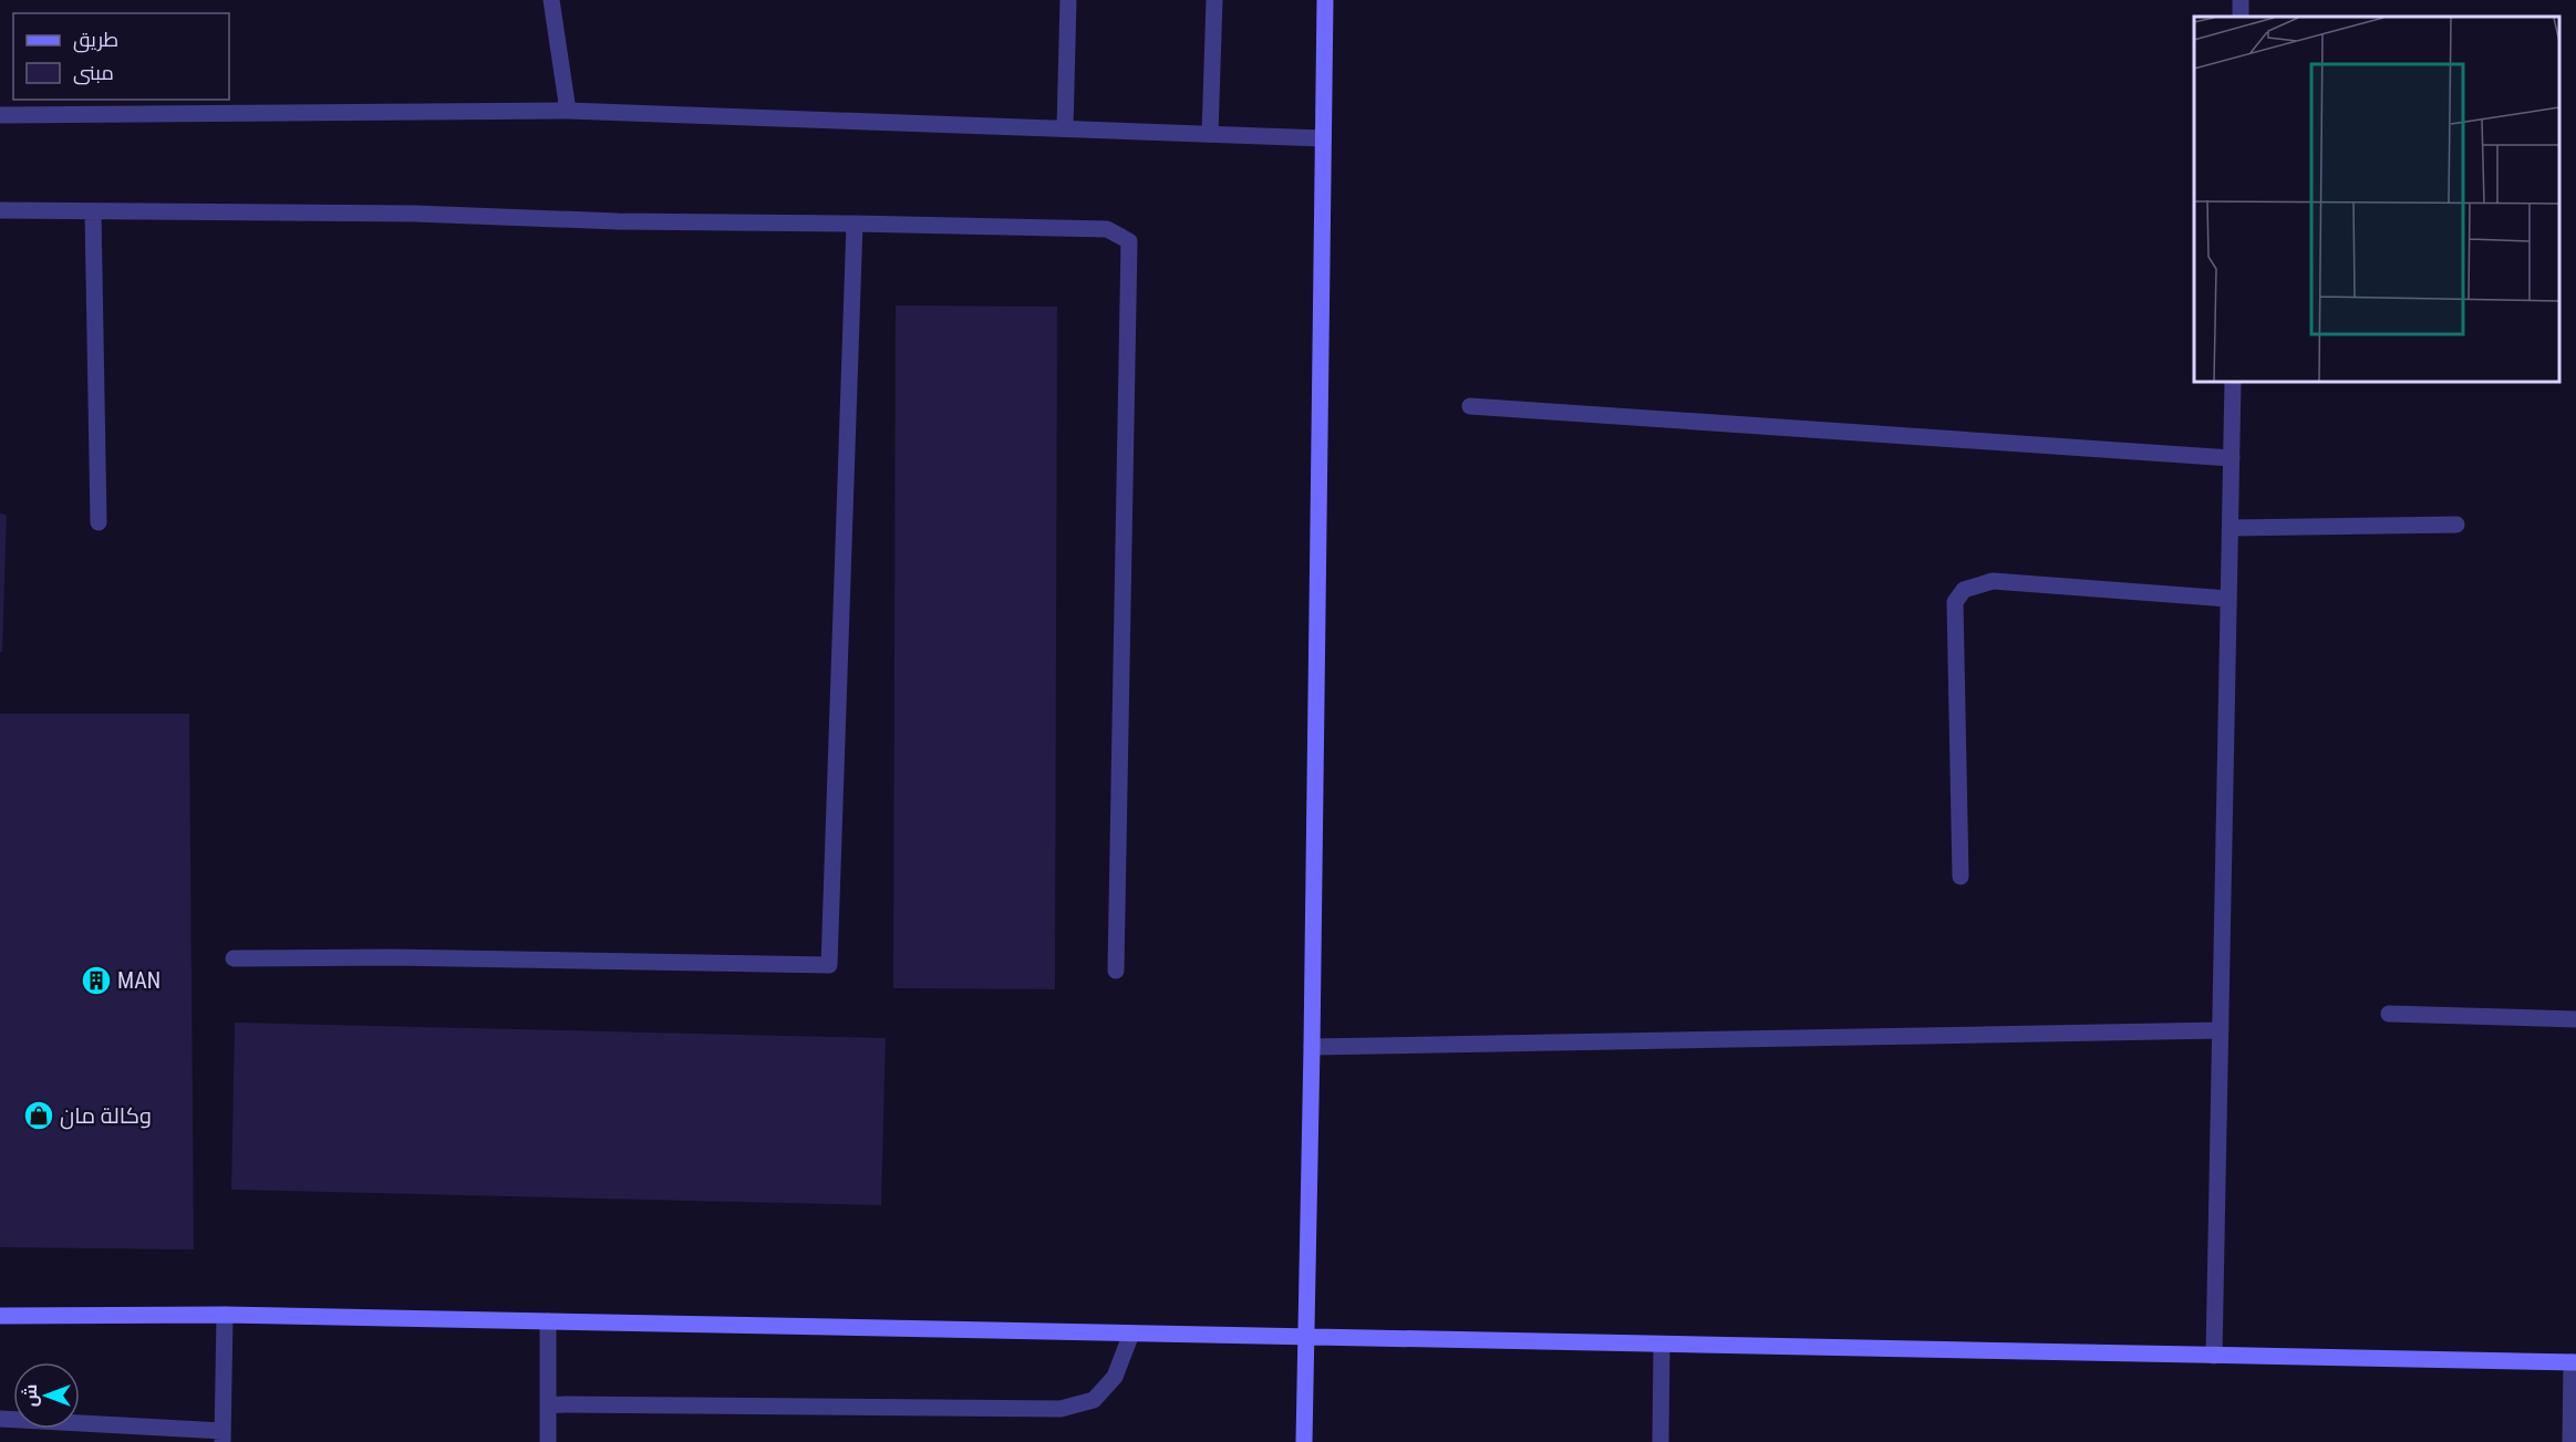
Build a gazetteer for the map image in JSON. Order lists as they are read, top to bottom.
{
  "places": {
    "building": ["MAN"],
    "shop": ["وكالة مان"]
  },
  "legend": ["طريق", "مبنى"],
  "north": "left"
}
